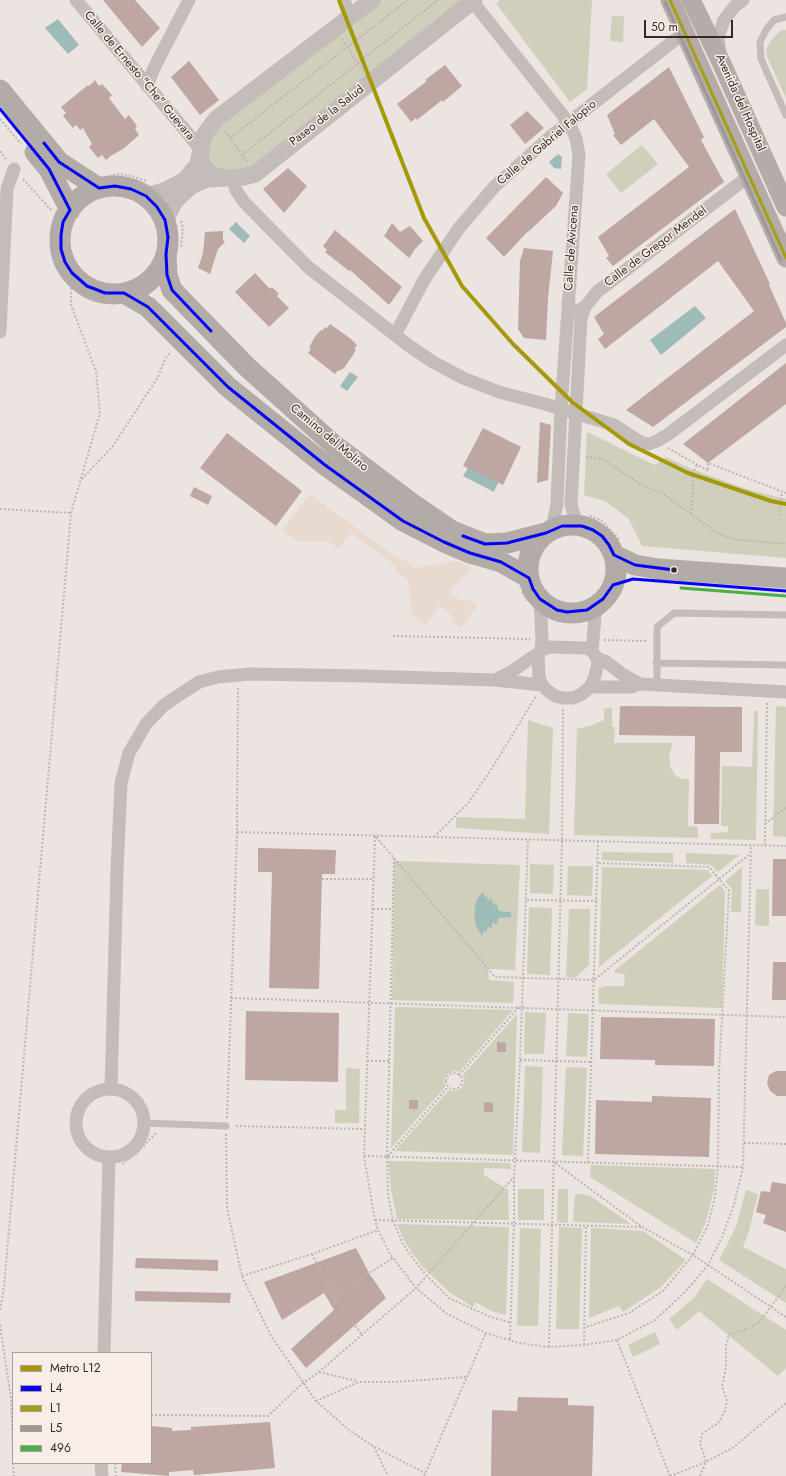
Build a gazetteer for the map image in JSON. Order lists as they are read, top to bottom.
{
  "streets": {
    "main road": ["Avenida del Hospital", "Camino del Molino"],
    "street": [
      "Calle de Ernesto \"Che\" Guevara",
      "Paseo de la Salud",
      "Calle de Gabriel Falopio",
      "Calle de Gregor Mendel",
      "Calle de Avicena"
    ]
  },
  "crossings": [
    ["Calle de Ernesto \"Che\" Guevara", "Paseo de la Salud"],
    ["Avenida del Hospital", "Calle de Gabriel Falopio"],
    ["Avenida del Hospital", "Calle de Gregor Mendel"],
    ["Paseo de la Salud", "Calle de Avicena"],
    ["Paseo de la Salud", "Camino del Molino"],
    ["Calle de Gabriel Falopio", "Calle de Avicena"],
    ["Calle de Avicena", "Camino del Molino"]
  ],
  "lines": [
    "metro line L12",
    "transit line L1",
    "transit line L5",
    "transit line L4",
    "transit line 496"
  ],
  "legend": [
    "Metro L12",
    "L4",
    "L1",
    "L5",
    "496"
  ],
  "scale_bar": "50 m"
}
